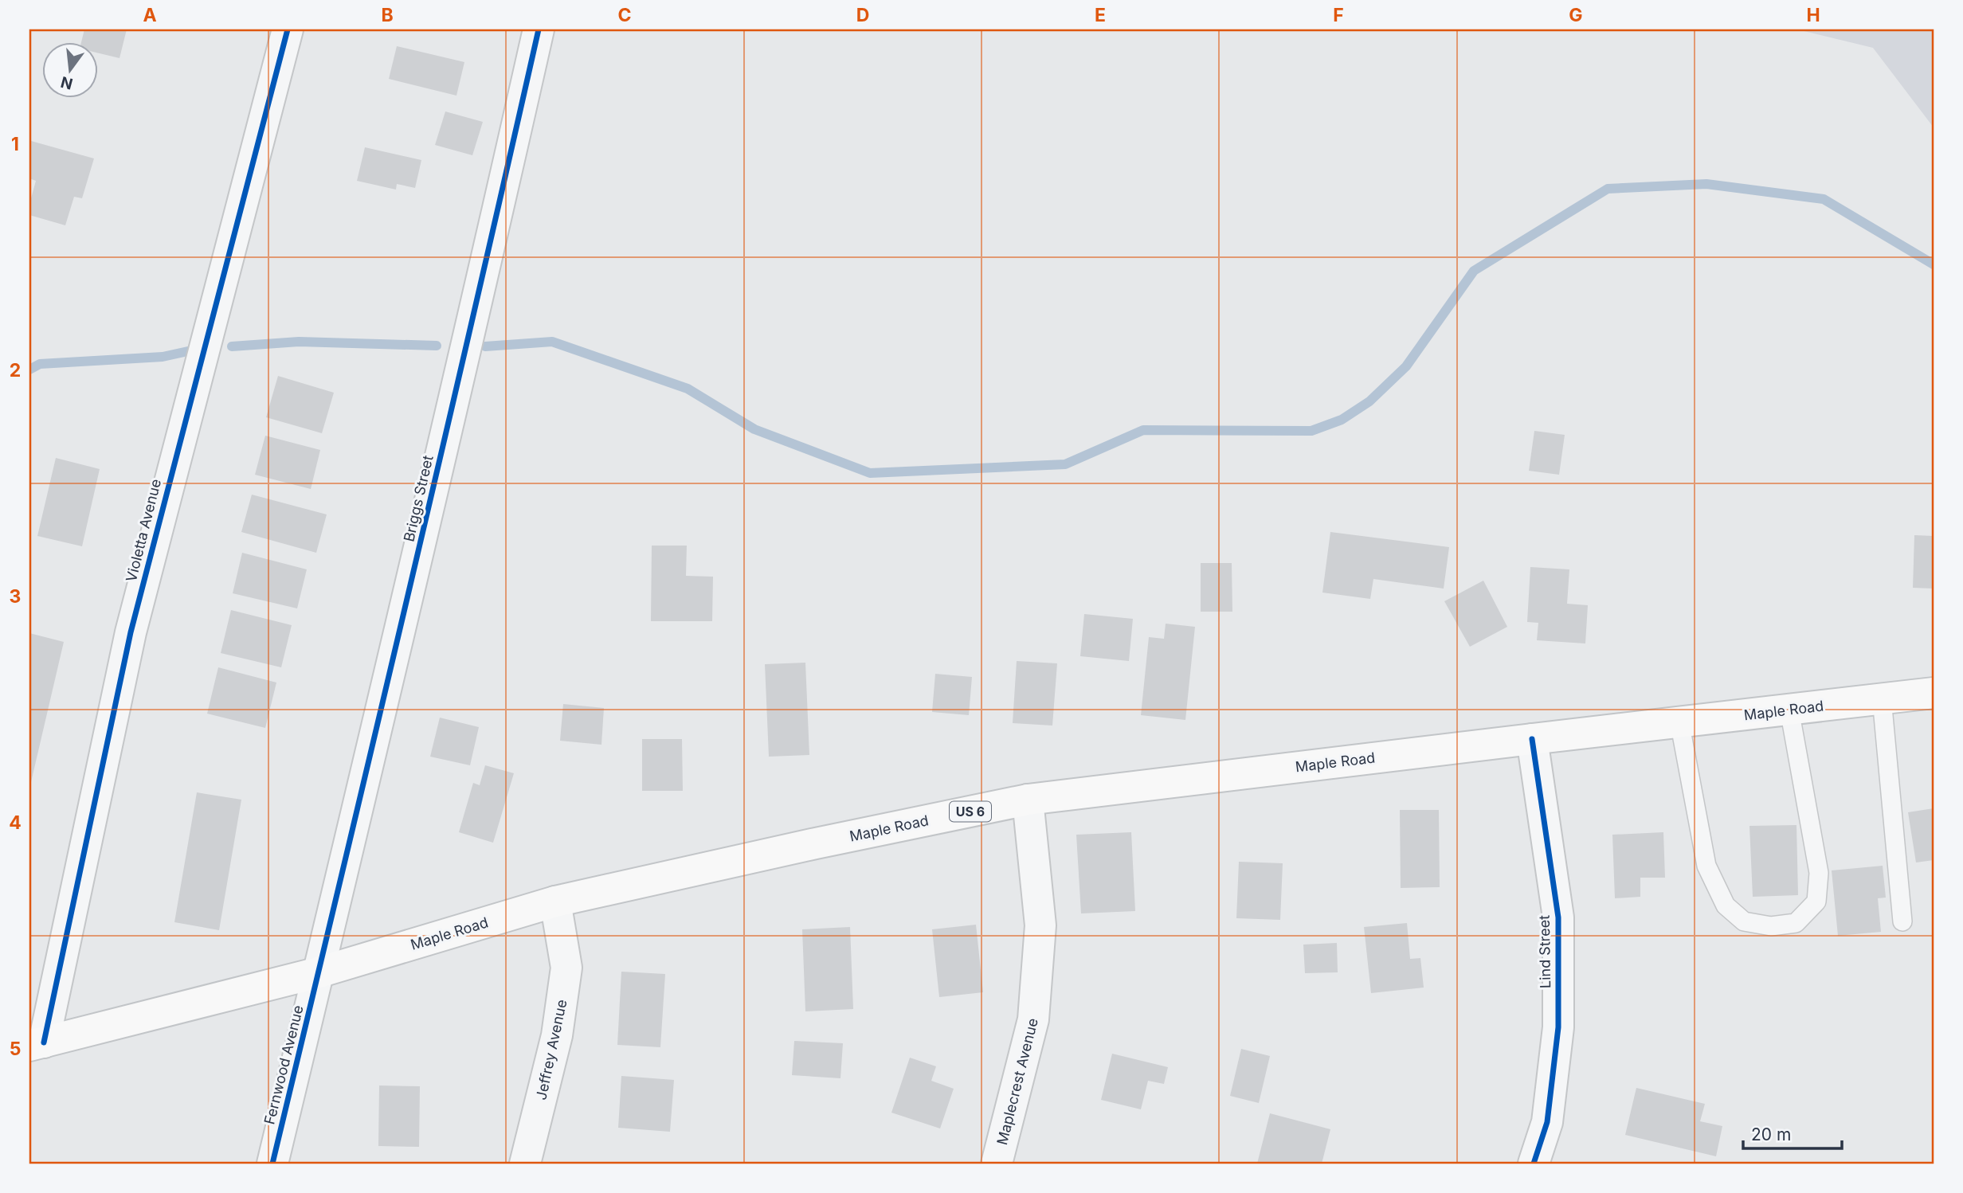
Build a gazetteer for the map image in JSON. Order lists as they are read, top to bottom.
{
  "streets": {
    "main road": ["Maple Road", "US 6"],
    "street": [
      "Briggs Street",
      "Violetta Avenue",
      "Lind Street",
      "Jeffrey Avenue",
      "Fernwood Avenue",
      "Maplecrest Avenue"
    ]
  },
  "crossings": [
    ["Briggs Street", "Maple Road"],
    ["Briggs Street", "Fernwood Avenue"],
    ["Violetta Avenue", "Maple Road"],
    ["Maple Road", "Lind Street"],
    ["Maple Road", "Jeffrey Avenue"],
    ["Maple Road", "Fernwood Avenue"],
    ["Maple Road", "Maplecrest Avenue"]
  ],
  "scale_bar": "20 m",
  "north": "bottom",
  "grid": {
    "columns": [
      "A",
      "B",
      "C",
      "D",
      "E",
      "F",
      "G",
      "H"
    ],
    "rows": [
      "1",
      "2",
      "3",
      "4",
      "5"
    ]
  }
}
